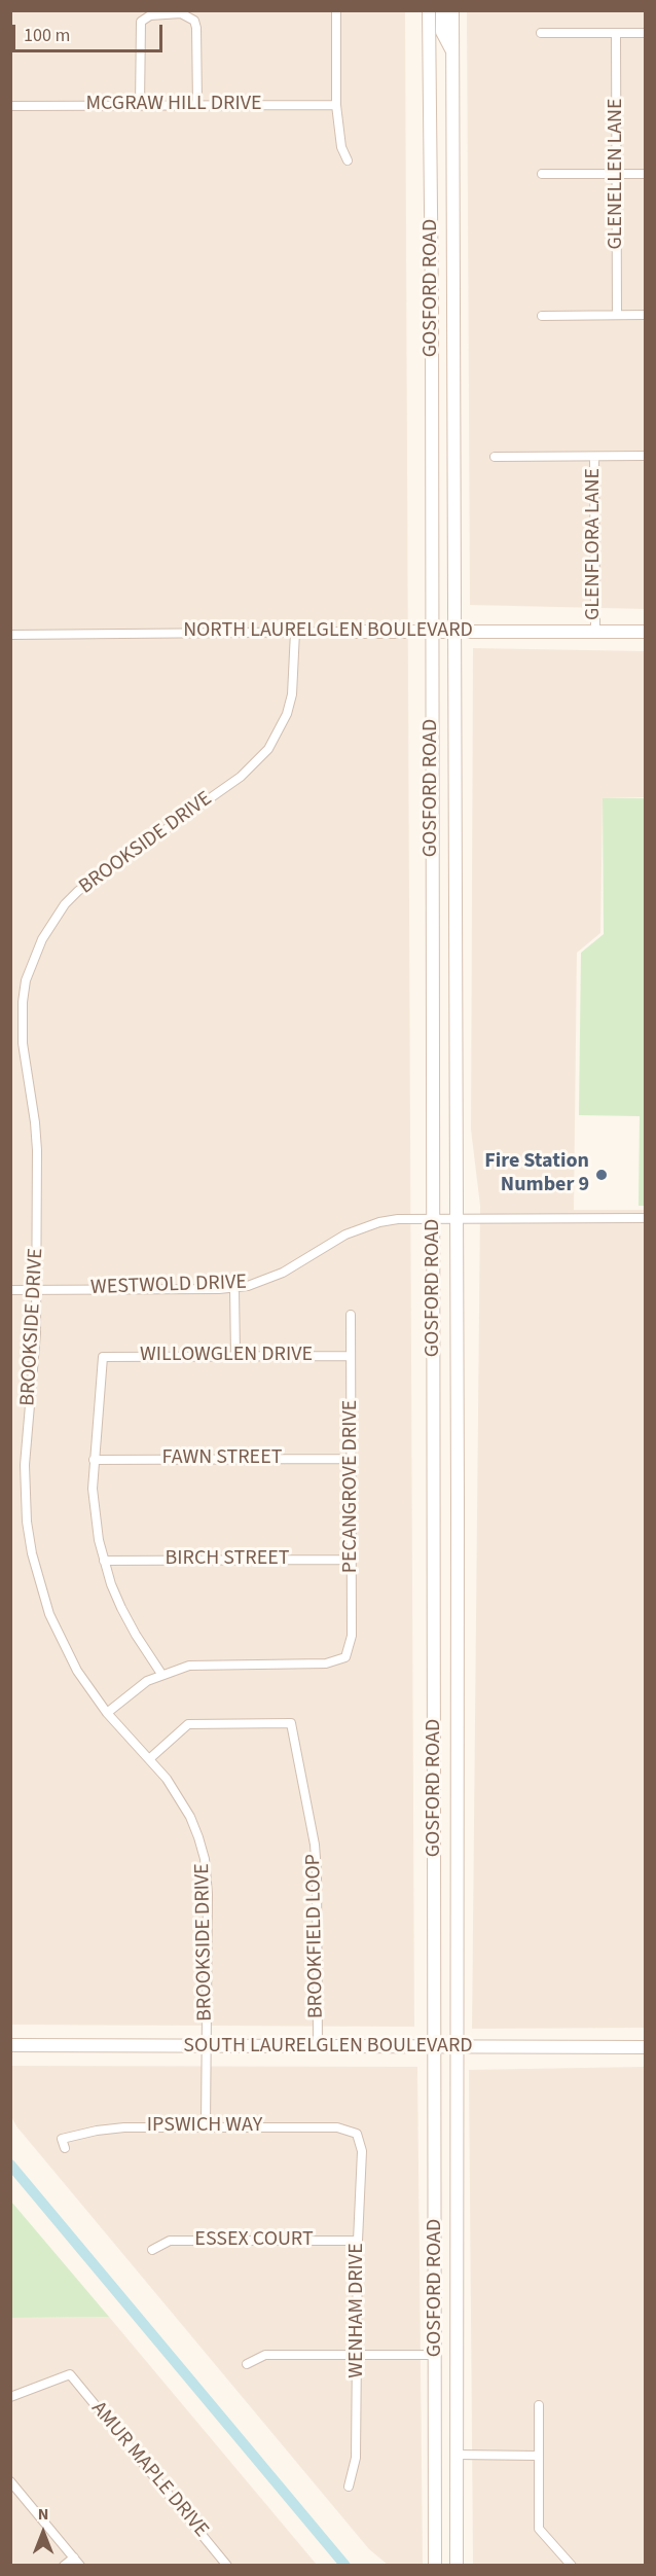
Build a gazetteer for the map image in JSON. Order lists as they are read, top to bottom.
{
  "streets": {
    "main road": ["GOSFORD ROAD", "NORTH LAURELGLEN BOULEVARD", "SOUTH LAURELGLEN BOULEVARD"],
    "street": [
      "MCGRAW HILL DRIVE",
      "GLENELLEN LANE",
      "GLENFLORA LANE",
      "BROOKSIDE DRIVE",
      "WESTWOLD DRIVE",
      "WILLOWGLEN DRIVE",
      "FAWN STREET",
      "PECANGROVE DRIVE",
      "BIRCH STREET",
      "BROOKFIELD LOOP",
      "IPSWICH WAY",
      "ESSEX COURT",
      "WENHAM DRIVE",
      "AMUR MAPLE DRIVE"
    ]
  },
  "crossings": [
    ["GOSFORD ROAD", "NORTH LAURELGLEN BOULEVARD"],
    ["GOSFORD ROAD", "WESTWOLD DRIVE"],
    ["GOSFORD ROAD", "SOUTH LAURELGLEN BOULEVARD"],
    ["GLENFLORA LANE", "NORTH LAURELGLEN BOULEVARD"],
    ["NORTH LAURELGLEN BOULEVARD", "BROOKSIDE DRIVE"],
    ["BROOKSIDE DRIVE", "WESTWOLD DRIVE"],
    ["BROOKSIDE DRIVE", "BROOKFIELD LOOP"],
    ["BROOKSIDE DRIVE", "SOUTH LAURELGLEN BOULEVARD"],
    ["BROOKSIDE DRIVE", "IPSWICH WAY"],
    ["WILLOWGLEN DRIVE", "FAWN STREET"],
    ["WILLOWGLEN DRIVE", "PECANGROVE DRIVE"],
    ["FAWN STREET", "PECANGROVE DRIVE"],
    ["PECANGROVE DRIVE", "BIRCH STREET"],
    ["BROOKFIELD LOOP", "SOUTH LAURELGLEN BOULEVARD"],
    ["IPSWICH WAY", "WENHAM DRIVE"],
    ["ESSEX COURT", "WENHAM DRIVE"]
  ],
  "places": ["Fire Station Number 9"],
  "scale_bar": "100 m",
  "north": "top"
}
